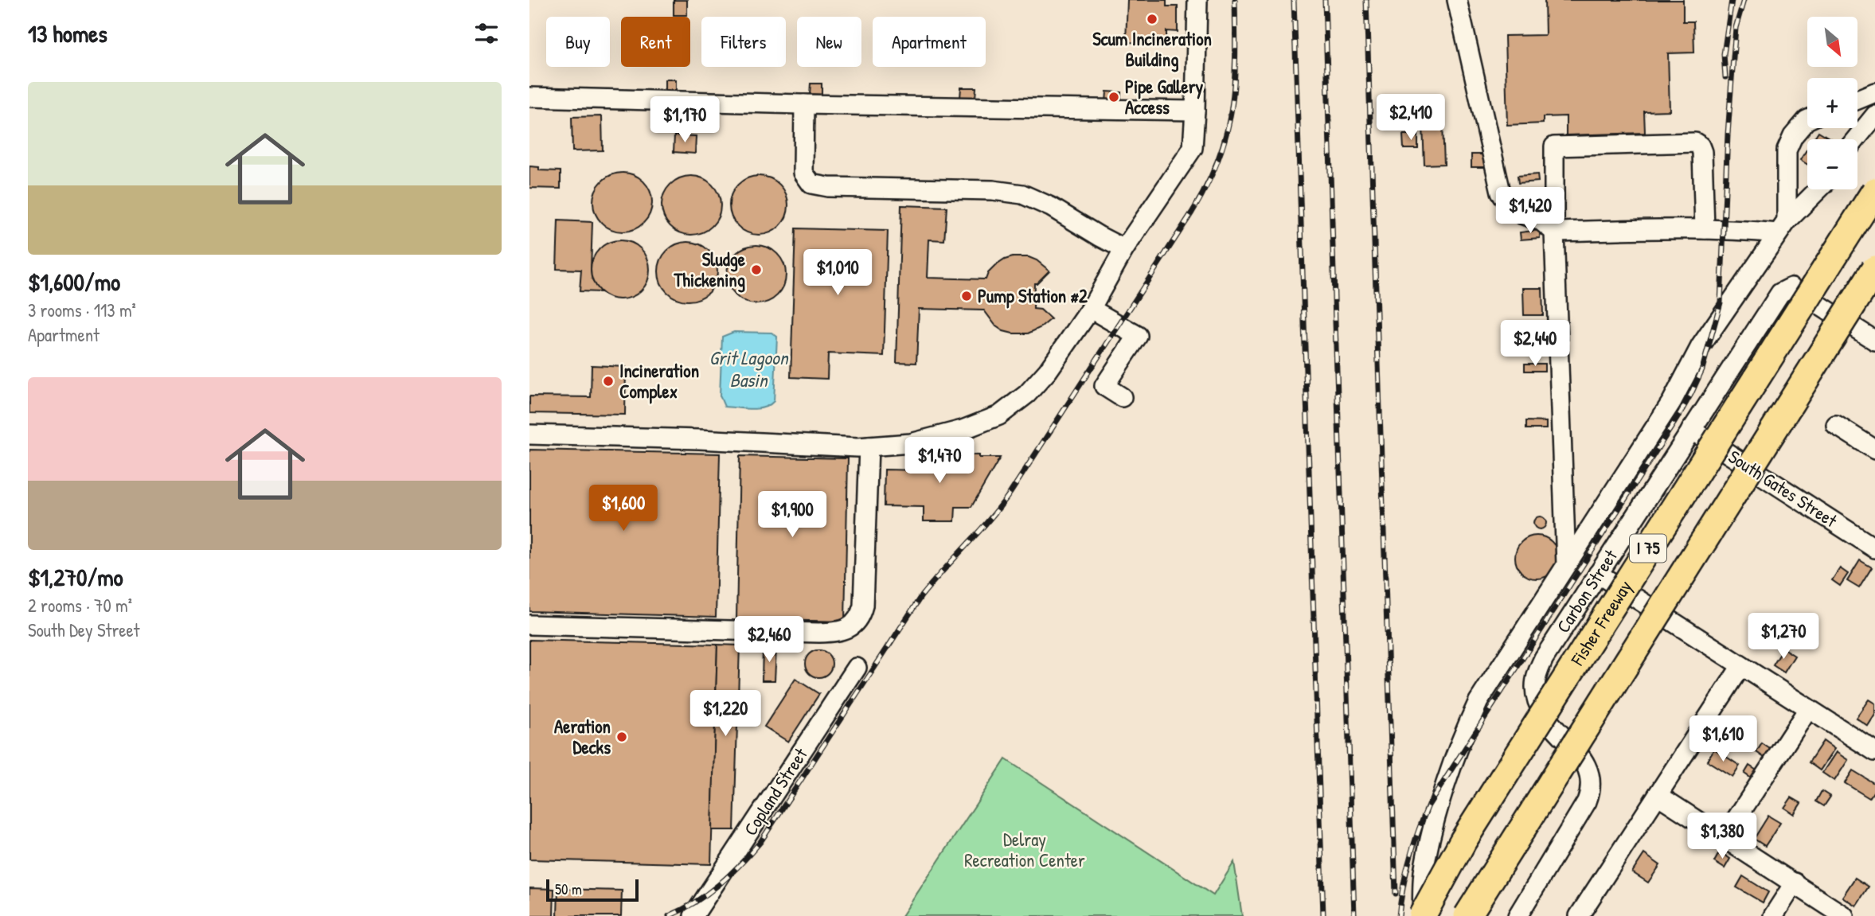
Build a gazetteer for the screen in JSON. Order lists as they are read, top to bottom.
{
  "streets": {
    "highway": ["I 75", "Fisher Freeway"],
    "street": ["South Gates Street", "Carbon Street", "Copland Street"]
  },
  "crossings": [
    ["South Gates Street", "Carbon Street"]
  ],
  "water": ["Grit Lagoon Basin"],
  "parks": ["Delray Recreation Center"],
  "places": [
    "Scum Incineration Building",
    "Pipe Gallery Access",
    "Sludge Thickening",
    "Pump Station #2",
    "Incineration Complex",
    "Aeration Decks"
  ],
  "scale_bar": "50 m",
  "north": "bottom right",
  "page": {
    "heading": "13 homes",
    "map_buttons": ["+", "−"],
    "chip": [
      "Buy",
      "Rent",
      "Filters",
      "New",
      "Apartment"
    ],
    "list": [
      {
        "name": "$1,600/mo",
        "note": "3 rooms · 113 m² · Apartment"
      },
      {
        "name": "$1,270/mo",
        "note": "2 rooms · 70 m² · South Dey Street"
      }
    ],
    "price": [
      "$2,410",
      "$1,170",
      "$1,420",
      "$1,010",
      "$2,440",
      "$1,470",
      "$1,600",
      "$1,900",
      "$1,270",
      "$2,460",
      "$1,220",
      "$1,610",
      "$1,380"
    ],
    "scale": "50 m"
  }
}
